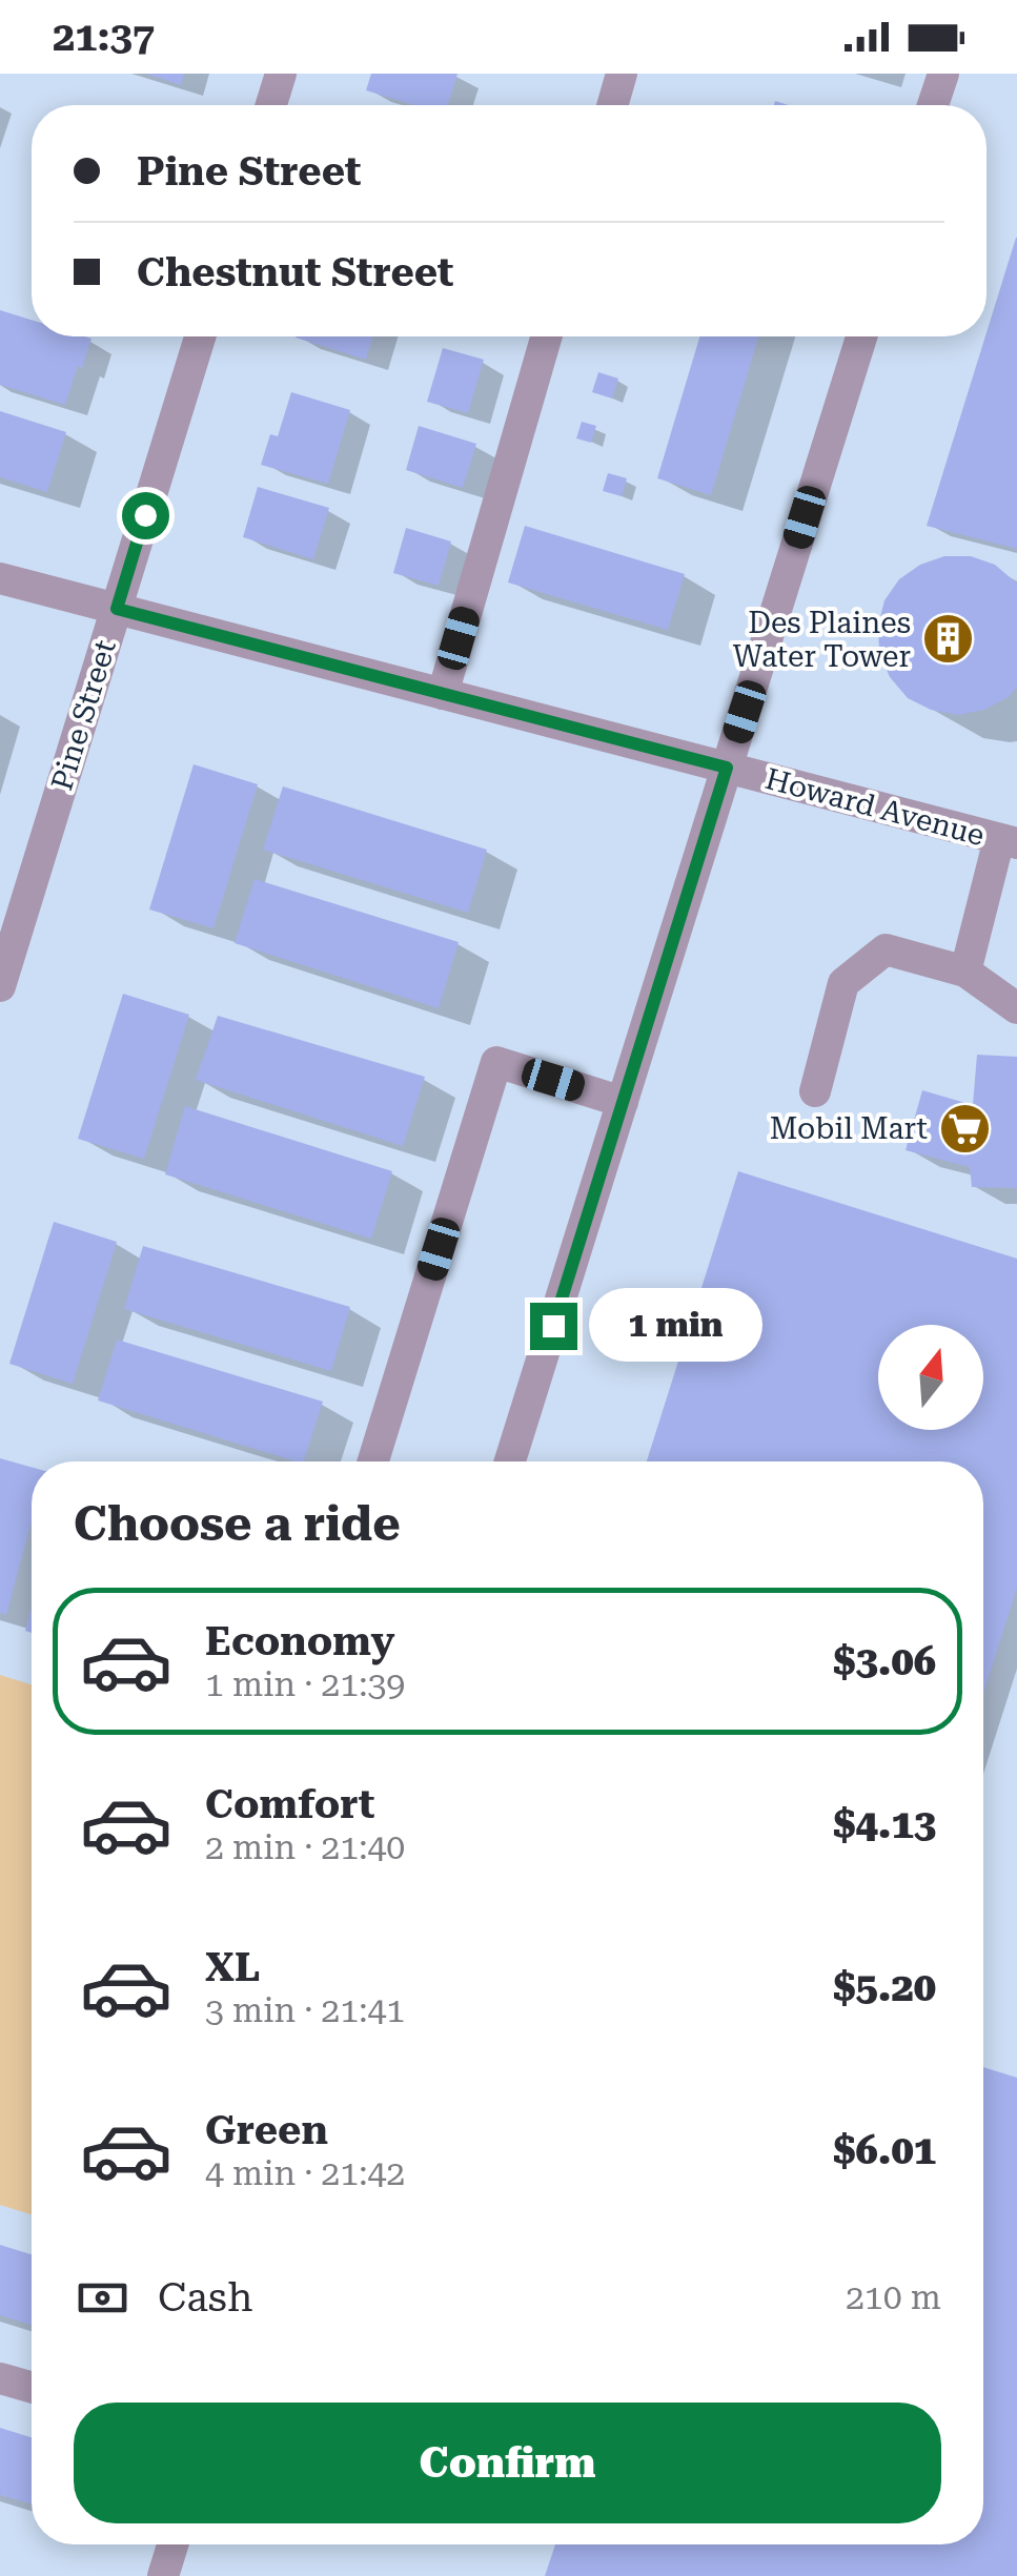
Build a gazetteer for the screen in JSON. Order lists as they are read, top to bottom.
{
  "streets": {
    "street": ["Pine Street", "Howard Avenue"]
  },
  "crossings": [
    ["Pine Street", "Howard Avenue"]
  ],
  "places": {
    "building": ["Des Plaines Water Tower"],
    "supermarket": ["Mobil Mart"]
  },
  "north": "top",
  "page": {
    "status": "21:37",
    "banner": ["Pine Street", "Chestnut Street"],
    "bubble": "1 min",
    "heading": "Choose a ride",
    "list": [
      {
        "name": "Economy",
        "note": "1 min · 21:39",
        "value": "$3.06"
      },
      {
        "name": "Comfort",
        "note": "2 min · 21:40",
        "value": "$4.13"
      },
      {
        "name": "XL",
        "note": "3 min · 21:41",
        "value": "$5.20"
      },
      {
        "name": "Green",
        "note": "4 min · 21:42",
        "value": "$6.01"
      }
    ],
    "pay": ["Cash", "210 m"],
    "buttons": "Confirm"
  }
}
